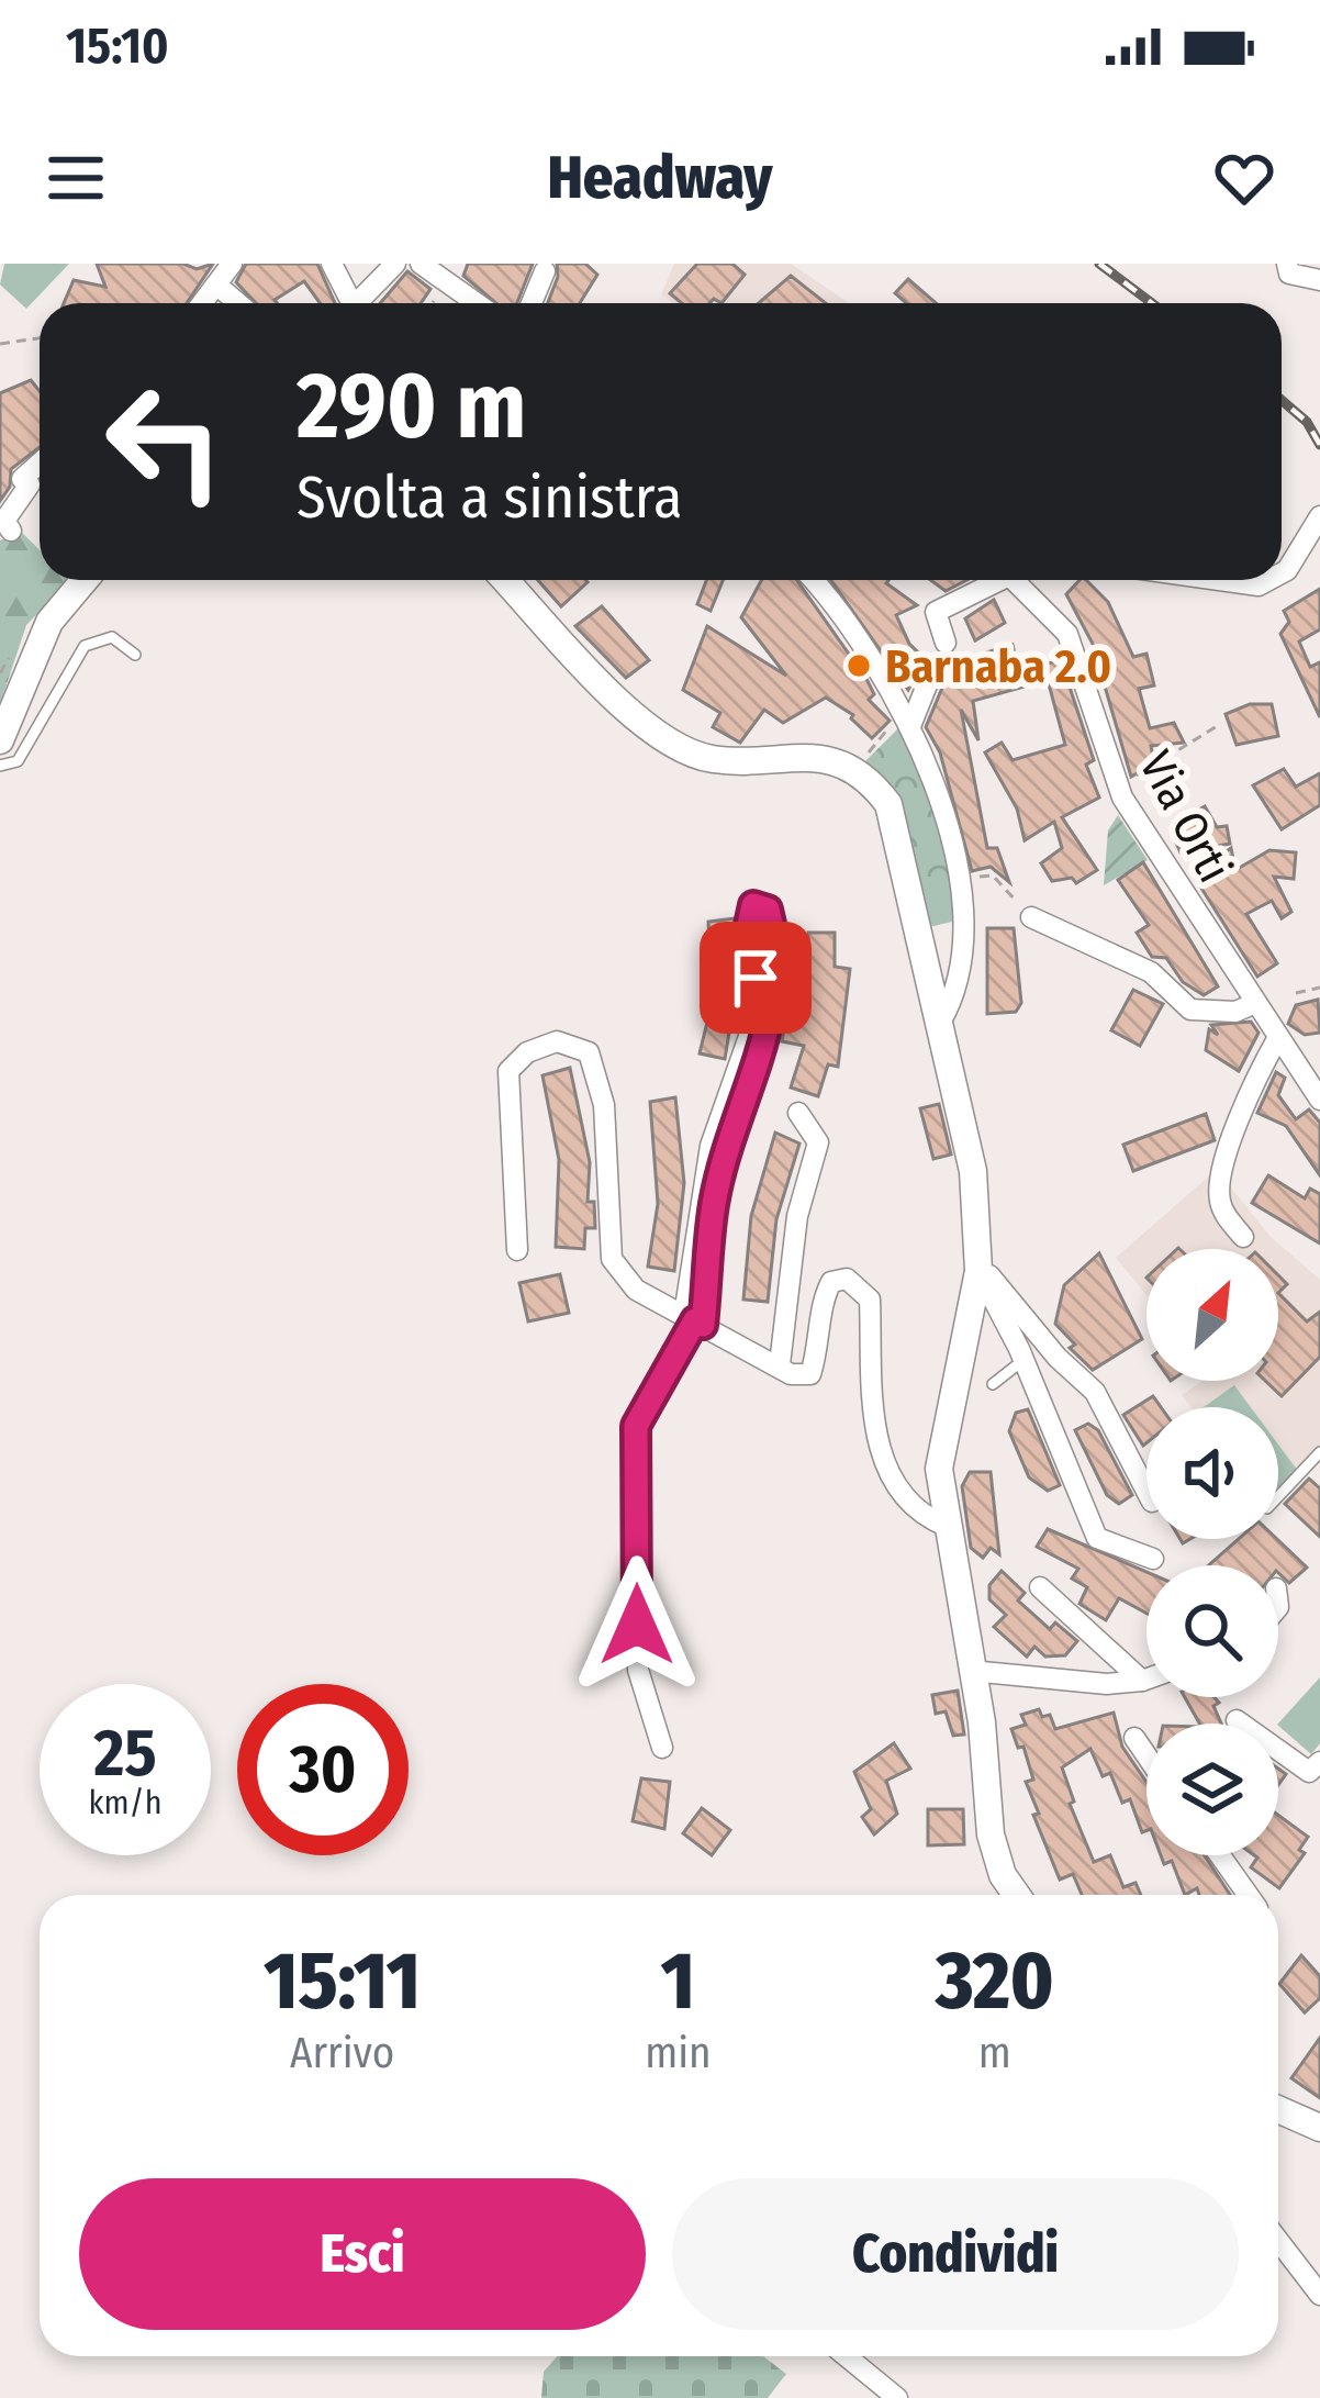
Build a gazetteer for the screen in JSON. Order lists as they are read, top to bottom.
{
  "streets": {
    "street": ["Via Orti"]
  },
  "places": ["Barnaba 2.0"],
  "north": "top right",
  "page": {
    "status": "15:10",
    "header": "Headway",
    "turn": ["290 m", "Svolta a sinistra"],
    "speed": "25 km/h",
    "limit": "30",
    "eta": [
      "15:11",
      "Arrivo",
      "1",
      "min",
      "320",
      "m"
    ],
    "buttons": ["Esci", "Condividi"]
  }
}
